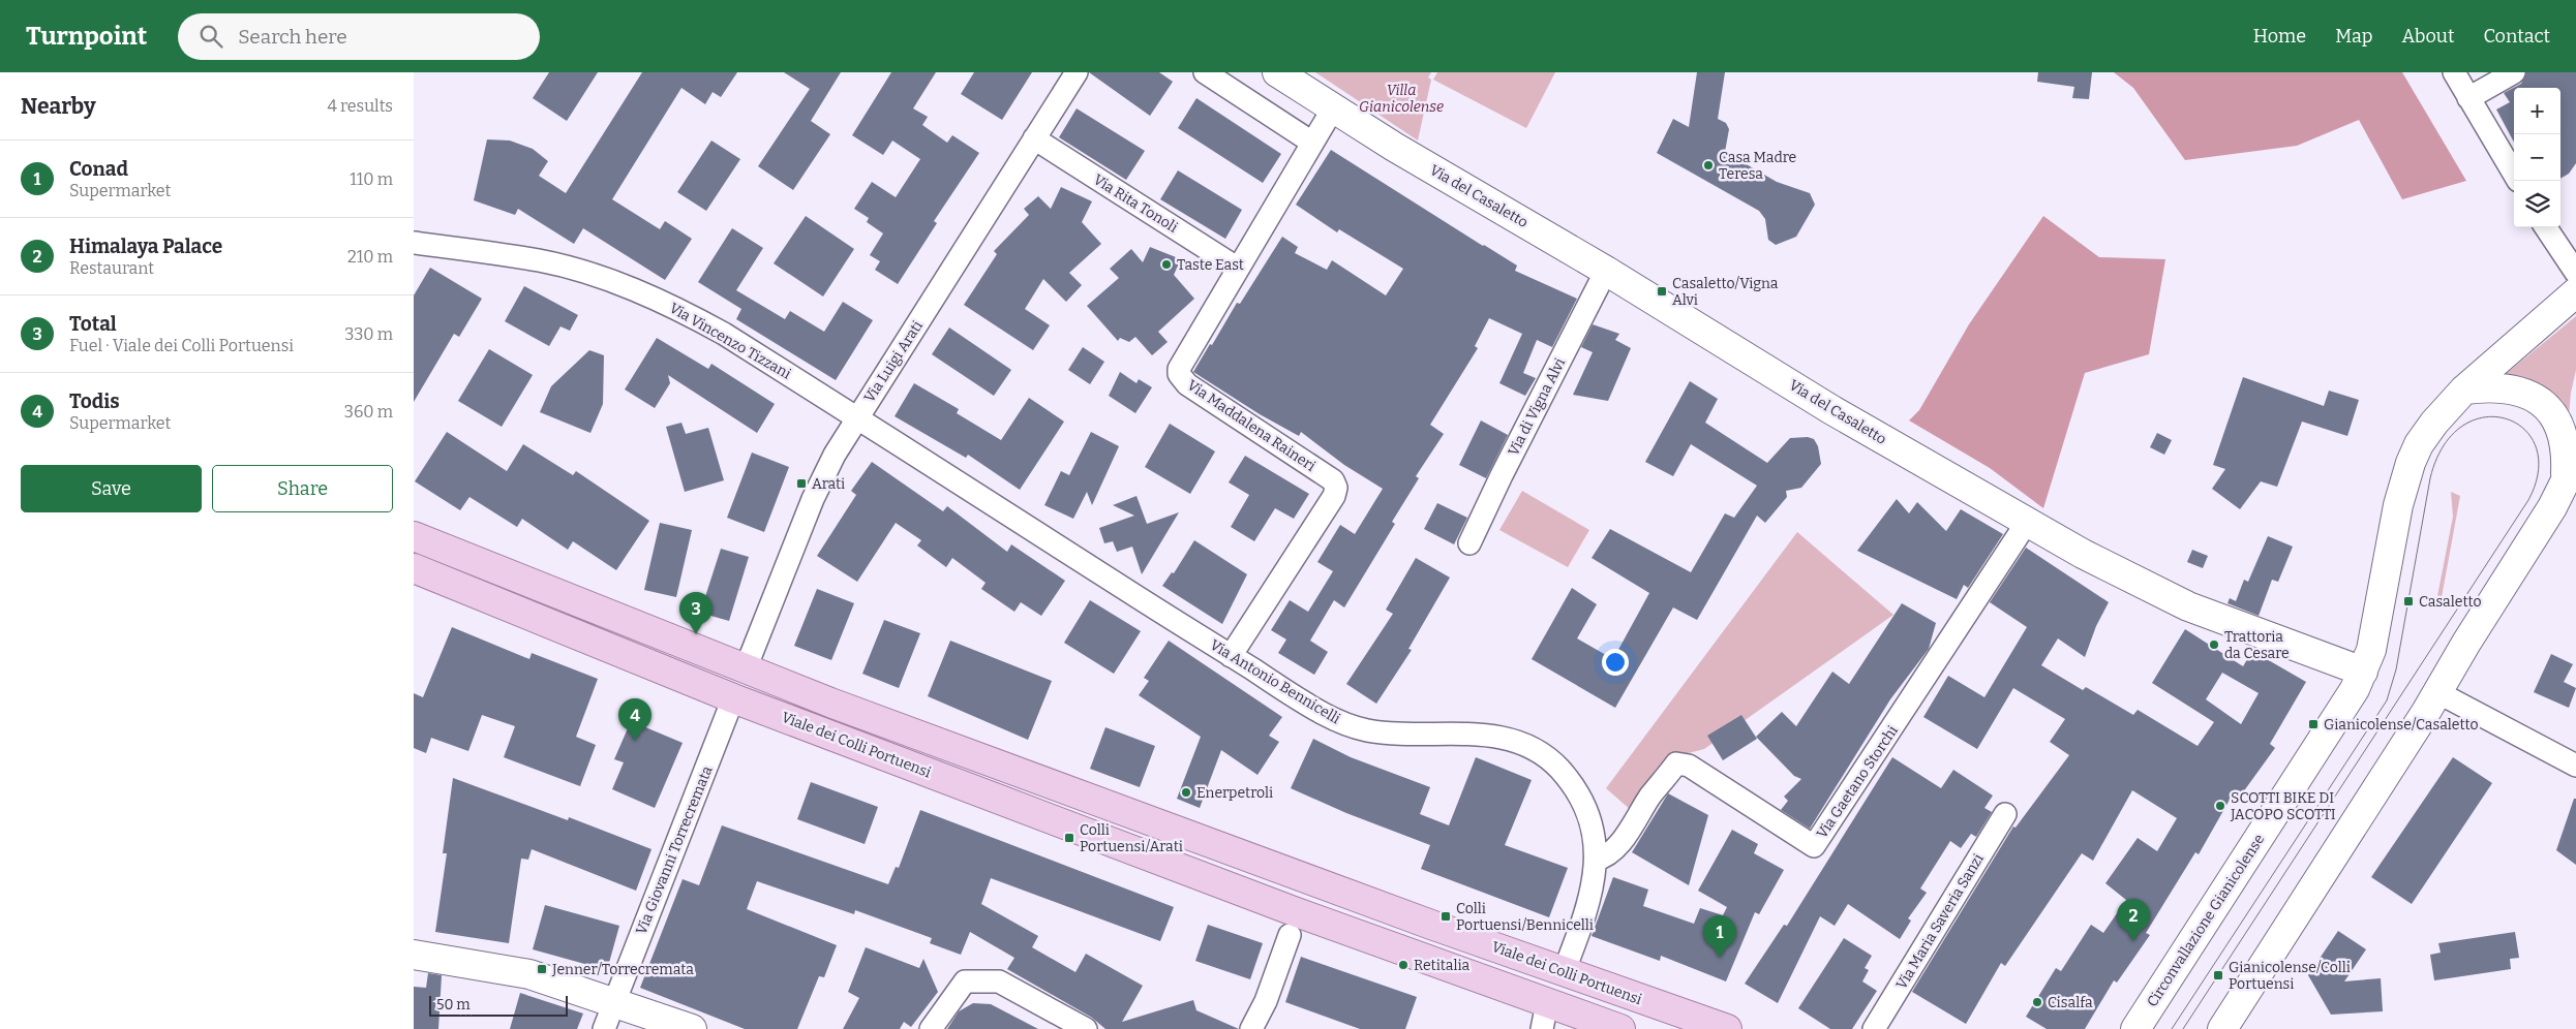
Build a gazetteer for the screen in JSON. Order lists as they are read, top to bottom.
{
  "streets": {
    "main road": ["Via del Casaletto", "Viale dei Colli Portuensi", "Circonvallazione Gianicolense"],
    "street": [
      "Via Rita Tonoli",
      "Via Vincenzo Tizzani",
      "Via Luigi Arati",
      "Via di Vigna Alvi",
      "Via Maddalena Raineri",
      "Via Antonio Bennicelli",
      "Via Gaetano Storchi",
      "Via Giovanni Torrecremata",
      "Via Maria Saveria Sanzi"
    ]
  },
  "crossings": [
    ["Via del Casaletto", "Via di Vigna Alvi"],
    ["Via del Casaletto", "Via Maddalena Raineri"],
    ["Via del Casaletto", "Circonvallazione Gianicolense"],
    ["Via Rita Tonoli", "Via Luigi Arati"],
    ["Via Rita Tonoli", "Via Maddalena Raineri"],
    ["Via Vincenzo Tizzani", "Via Luigi Arati"],
    ["Via Vincenzo Tizzani", "Via Antonio Bennicelli"],
    ["Via Luigi Arati", "Via Antonio Bennicelli"],
    ["Via Luigi Arati", "Viale dei Colli Portuensi"],
    ["Via Maddalena Raineri", "Via Antonio Bennicelli"],
    ["Via Antonio Bennicelli", "Viale dei Colli Portuensi"],
    ["Via Antonio Bennicelli", "Via Gaetano Storchi"],
    ["Viale dei Colli Portuensi", "Via Giovanni Torrecremata"]
  ],
  "parks": ["Villa Gianicolense"],
  "places": {
    "other": [
      "Casa Madre Teresa",
      "Taste East",
      "Trattoria da Cesare",
      "Enerpetroli",
      "SCOTTI BIKE DI JACOPO SCOTTI",
      "Retitalia",
      "Cisalfa"
    ],
    "transit": [
      "Casaletto/Vigna Alvi",
      "Arati",
      "Casaletto",
      "Gianicolense/Casaletto",
      "Colli Portuensi/Arati",
      "Colli Portuensi/Bennicelli",
      "Jenner/Torrecremata",
      "Gianicolense/Colli Portuensi"
    ]
  },
  "scale_bar": "50 m",
  "page": {
    "header": "Turnpoint",
    "search": "Search here",
    "nav": [
      "Home",
      "Map",
      "About",
      "Contact"
    ],
    "heading": ["Nearby", "4 results"],
    "map_buttons": ["+", "−"],
    "list": [
      {
        "mark": "1",
        "name": "Conad",
        "note": "Supermarket",
        "value": "110 m"
      },
      {
        "mark": "2",
        "name": "Himalaya Palace",
        "note": "Restaurant",
        "value": "210 m"
      },
      {
        "mark": "3",
        "name": "Total",
        "note": "Fuel · Viale dei Colli Portuensi",
        "value": "330 m"
      },
      {
        "mark": "4",
        "name": "Todis",
        "note": "Supermarket",
        "value": "360 m"
      }
    ],
    "buttons": ["Save", "Share"],
    "pins": [
      "3",
      "4",
      "2",
      "1"
    ],
    "scale": "50 m"
  }
}
